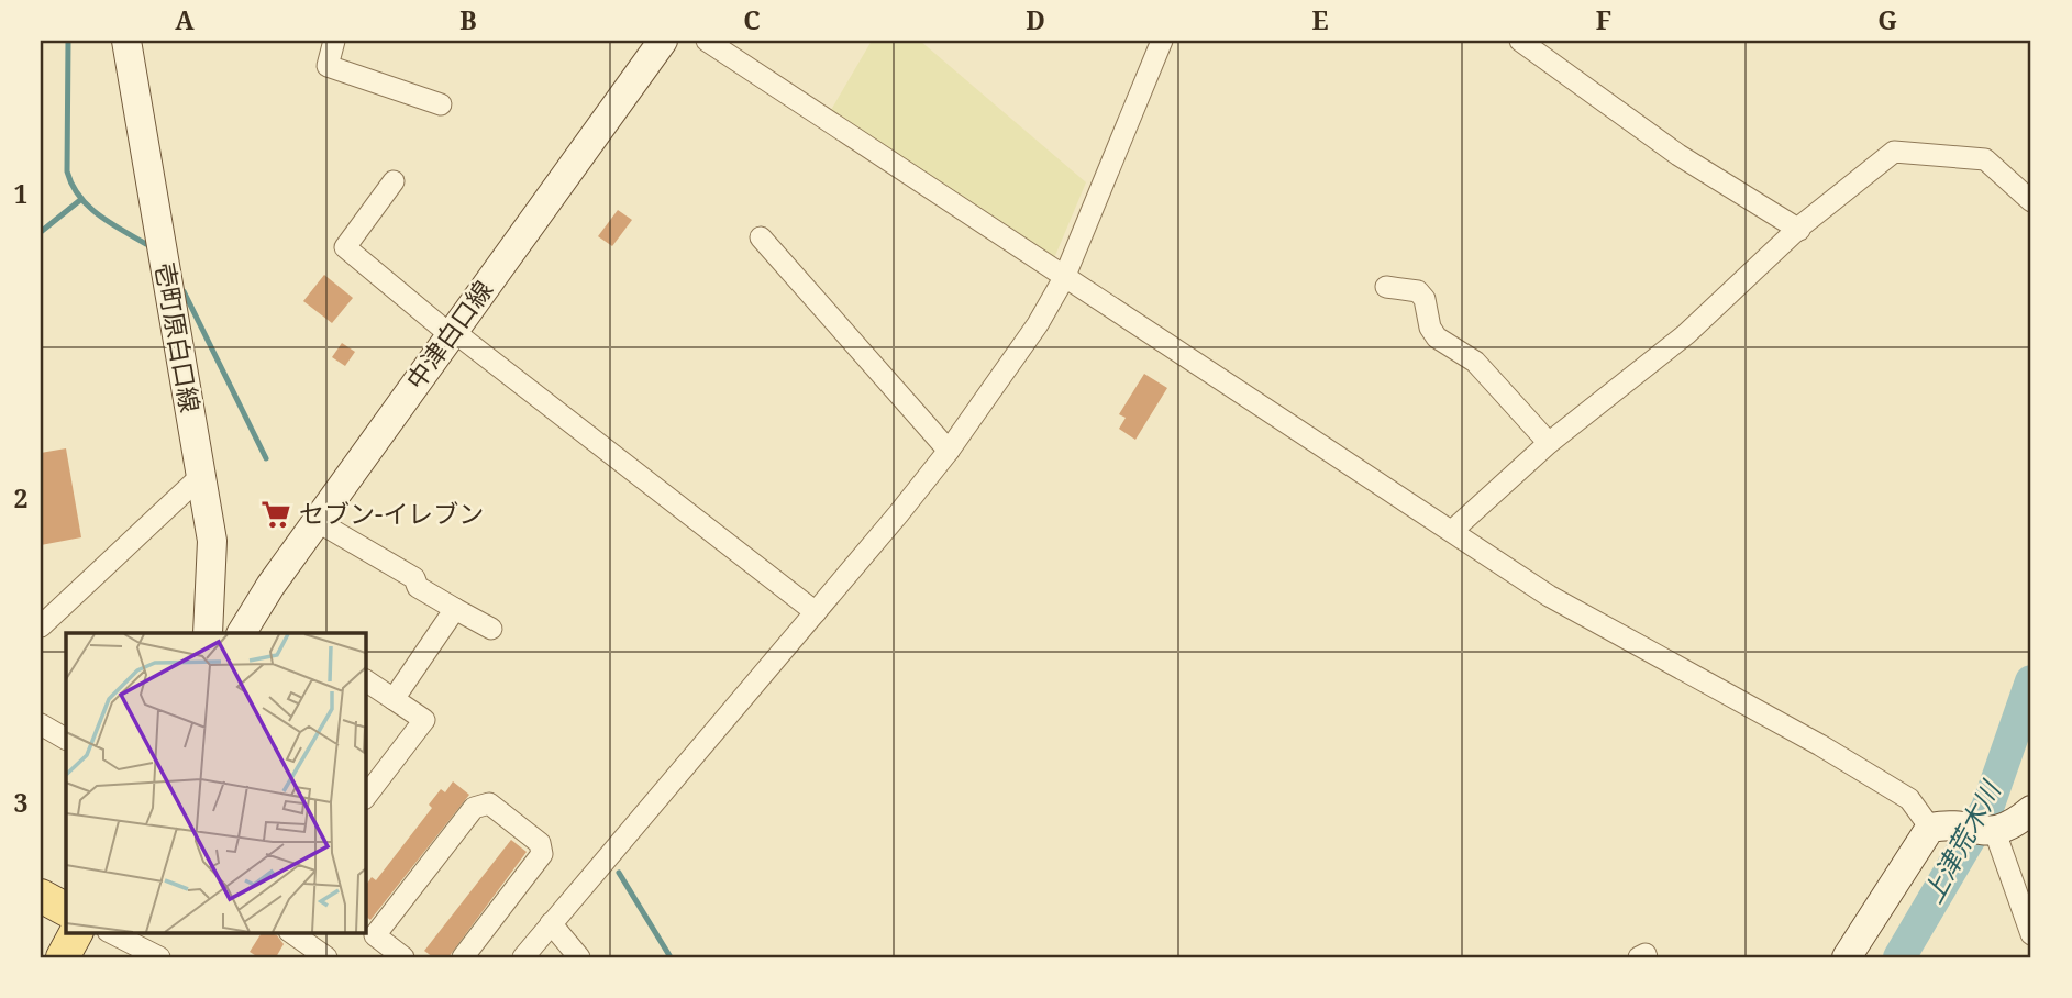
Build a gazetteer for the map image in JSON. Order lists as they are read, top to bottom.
{
  "streets": {
    "main road": ["中津白口線", "壱町原白口線"]
  },
  "water": ["上津荒木川"],
  "places": {
    "supermarket": ["セブン-イレブン"]
  },
  "grid": {
    "columns": [
      "A",
      "B",
      "C",
      "D",
      "E",
      "F",
      "G"
    ],
    "rows": ["1", "2", "3"]
  }
}
